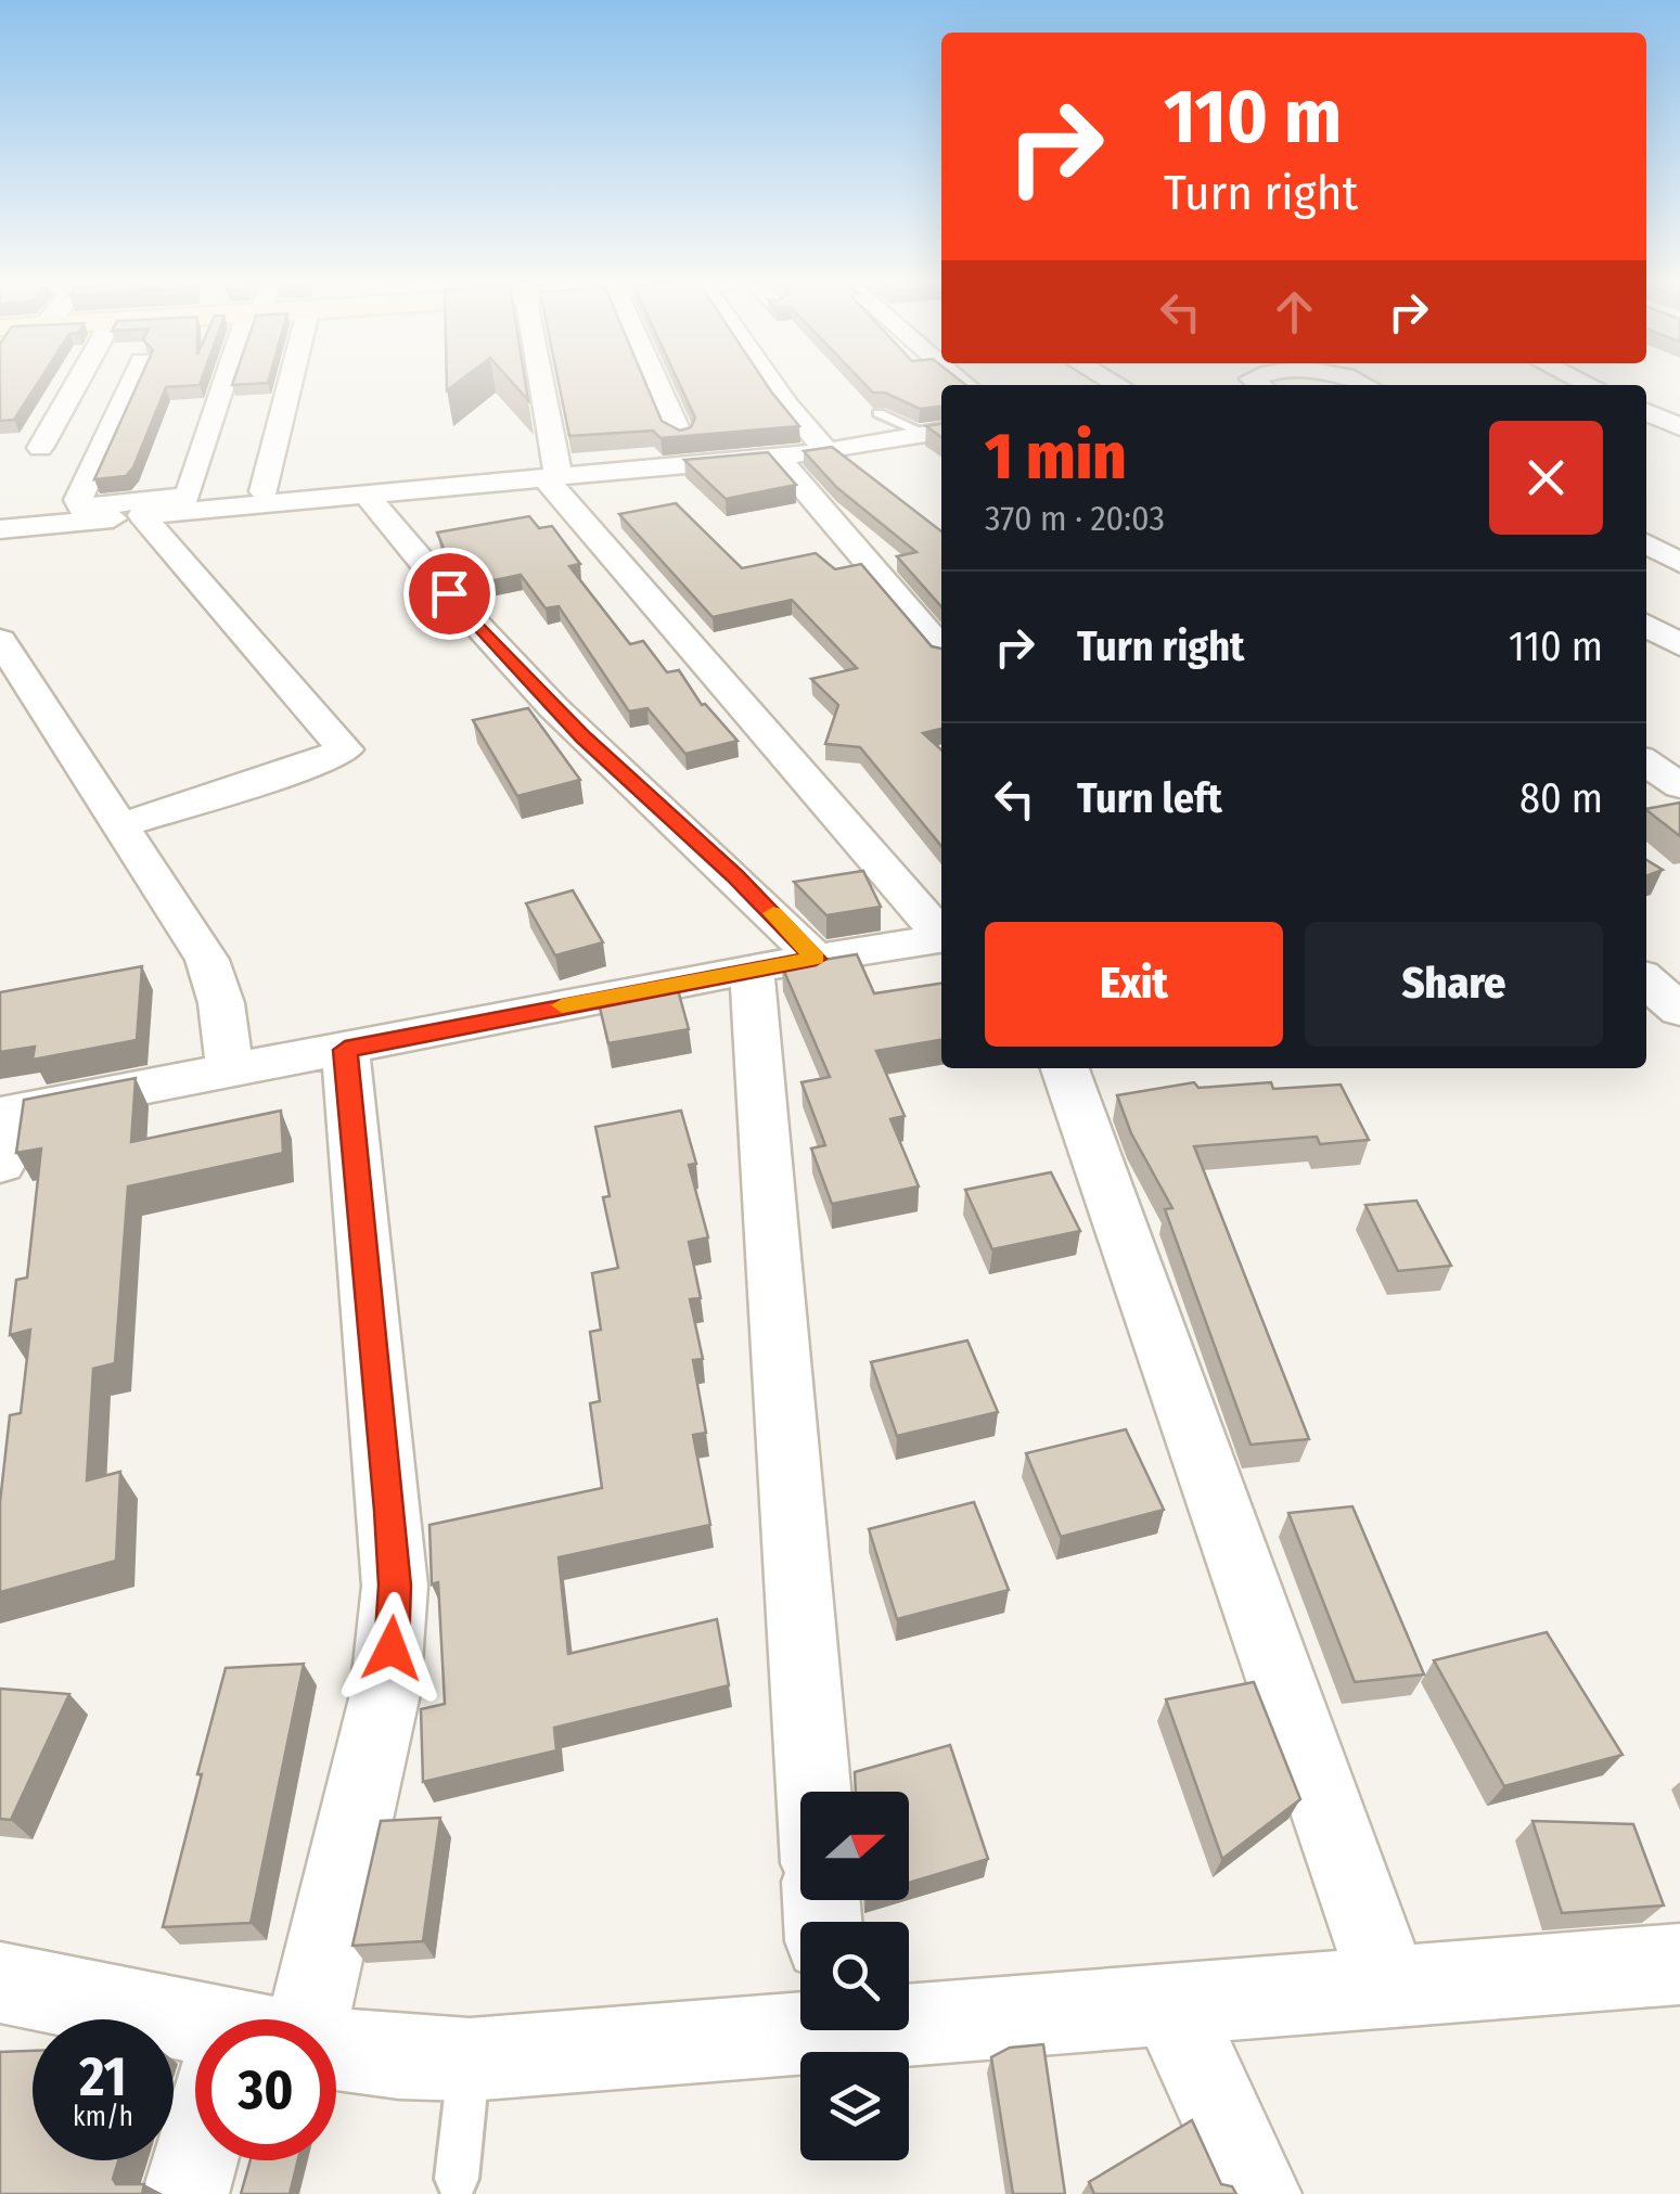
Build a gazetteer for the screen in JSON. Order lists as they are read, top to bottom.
{
  "north": "right",
  "page": {
    "turn": ["110 m", "Turn right"],
    "heading": ["1 min", "370 m · 20:03"],
    "list": [
      {
        "name": "Turn right",
        "value": "110 m"
      },
      {
        "name": "Turn left",
        "value": "80 m"
      }
    ],
    "buttons": ["Exit", "Share"],
    "speed": "21 km/h",
    "limit": "30"
  }
}
